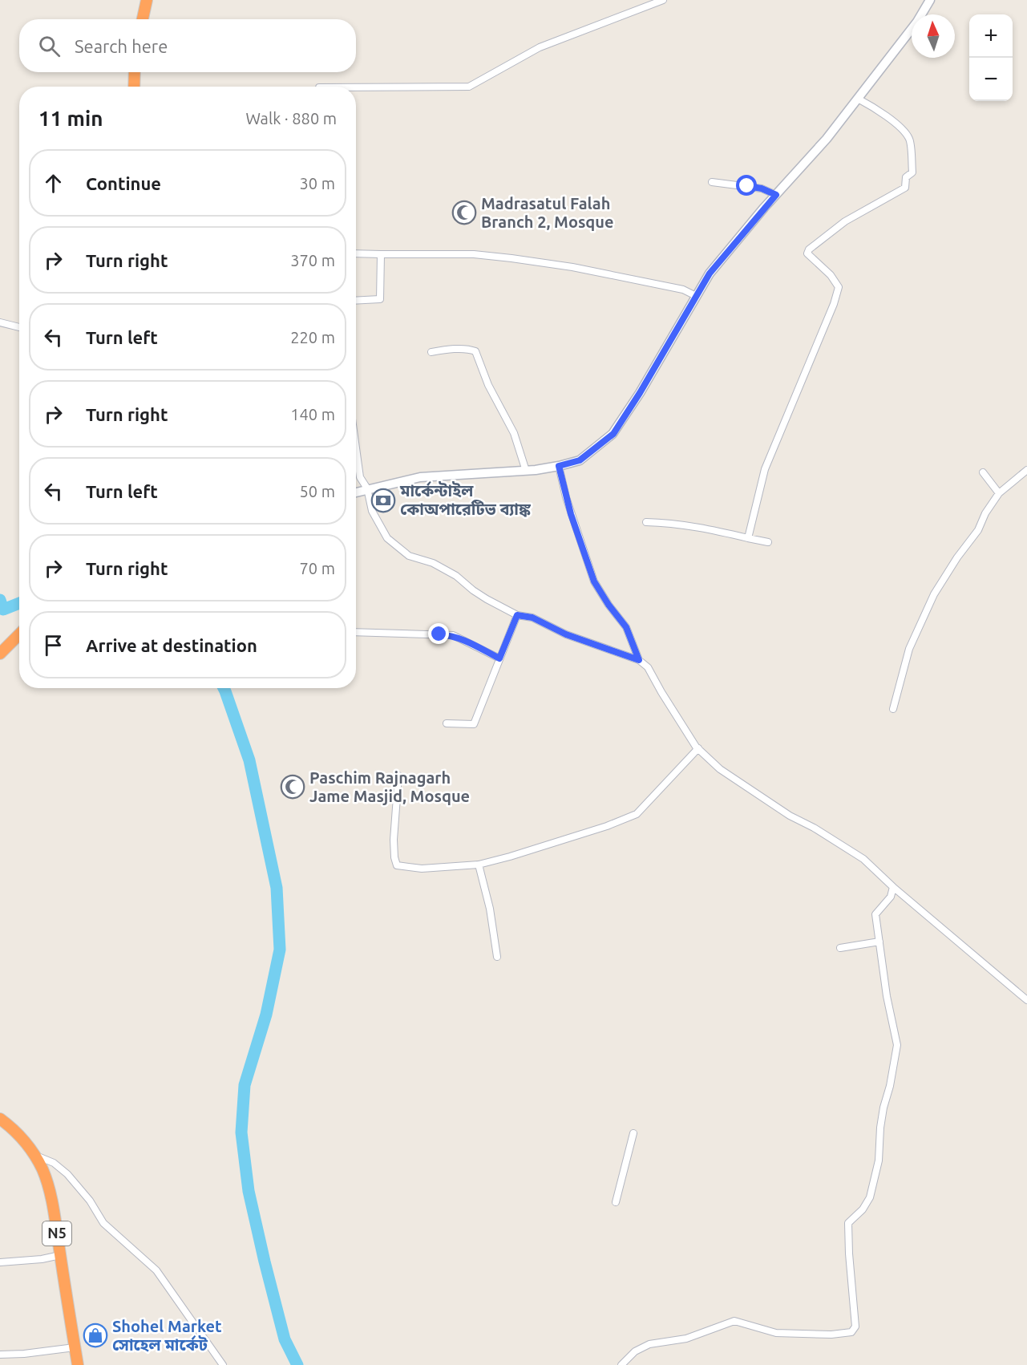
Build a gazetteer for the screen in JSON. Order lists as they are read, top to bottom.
{
  "streets": {
    "highway": ["N5"]
  },
  "places": {
    "mosque": ["Madrasatul Falah Branch 2, Mosque", "Paschim Rajnagarh Jame Masjid, Mosque"],
    "bank": ["মার্কেন্টাইল কোঅপারেটিভ ব্যাঙ্ক"],
    "shop": ["Shohel Market সোহেল মার্কেট"]
  },
  "north": "top",
  "page": {
    "map_buttons": ["+", "−"],
    "search": "Search here",
    "heading": ["11 min", "Walk · 880 m"],
    "list": [
      ["Continue", "30 m"],
      ["Turn right", "370 m"],
      ["Turn left", "220 m"],
      ["Turn right", "140 m"],
      ["Turn left", "50 m"],
      ["Turn right", "70 m"],
      "Arrive at destination"
    ]
  }
}
